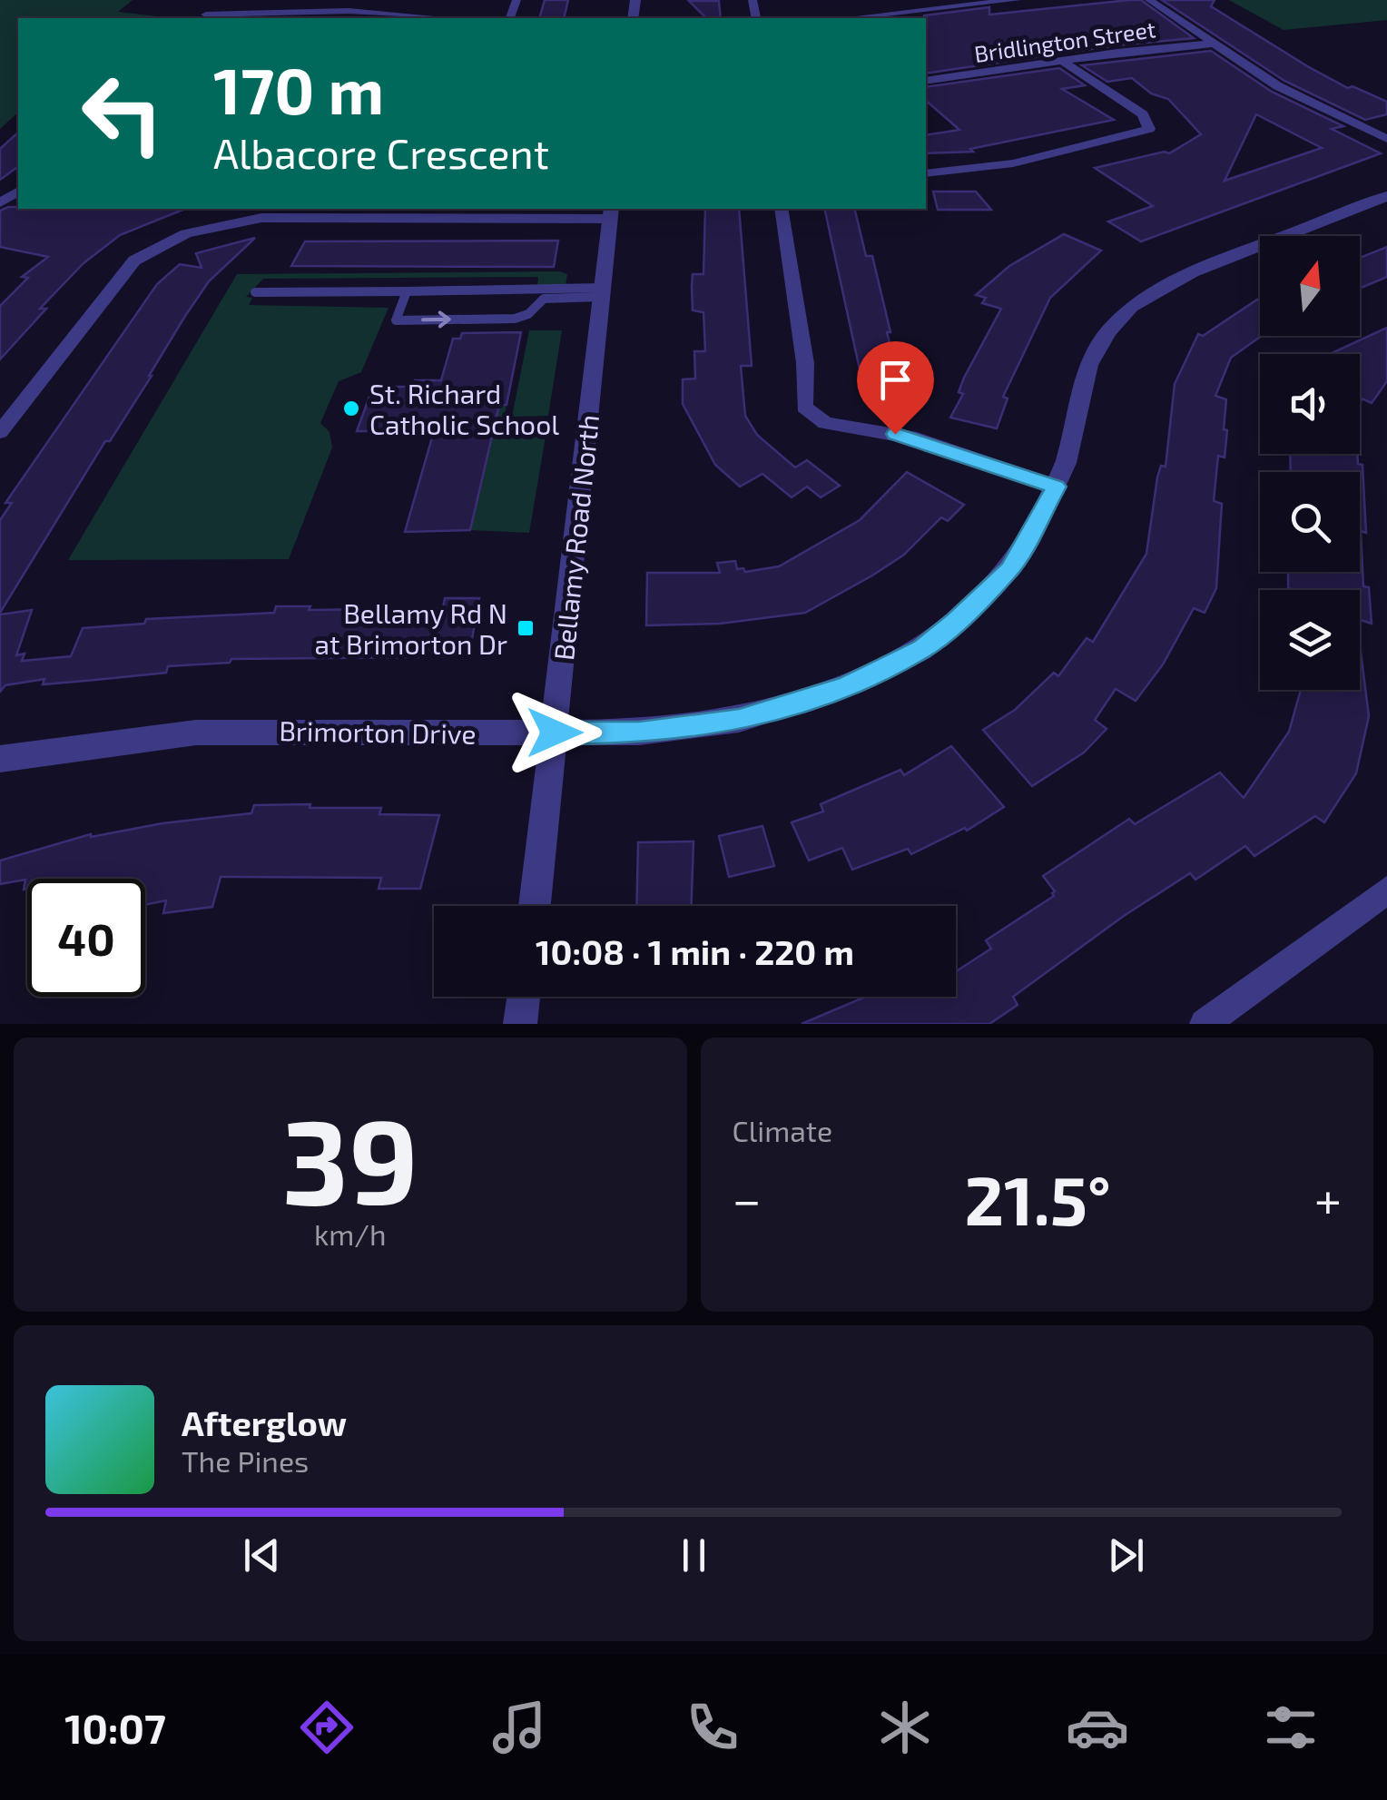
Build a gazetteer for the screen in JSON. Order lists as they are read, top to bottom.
{
  "streets": {
    "street": ["Bridlington Street", "Bellamy Road North", "Brimorton Drive"]
  },
  "crossings": [
    ["Bellamy Road North", "Brimorton Drive"]
  ],
  "places": {
    "other": ["St. Richard Catholic School"],
    "transit": ["Bellamy Rd N at Brimorton Dr"]
  },
  "north": "top",
  "page": {
    "turn": ["170 m", "Albacore Crescent"],
    "limit": "40",
    "trip": "10:08 · 1 min · 220 m",
    "tile": [
      ["39", "km/h"],
      "Climate"
    ],
    "heat": ["−", "21.5°", "+"],
    "song": ["Afterglow", "The Pines"],
    "tabs": "10:07"
  }
}
